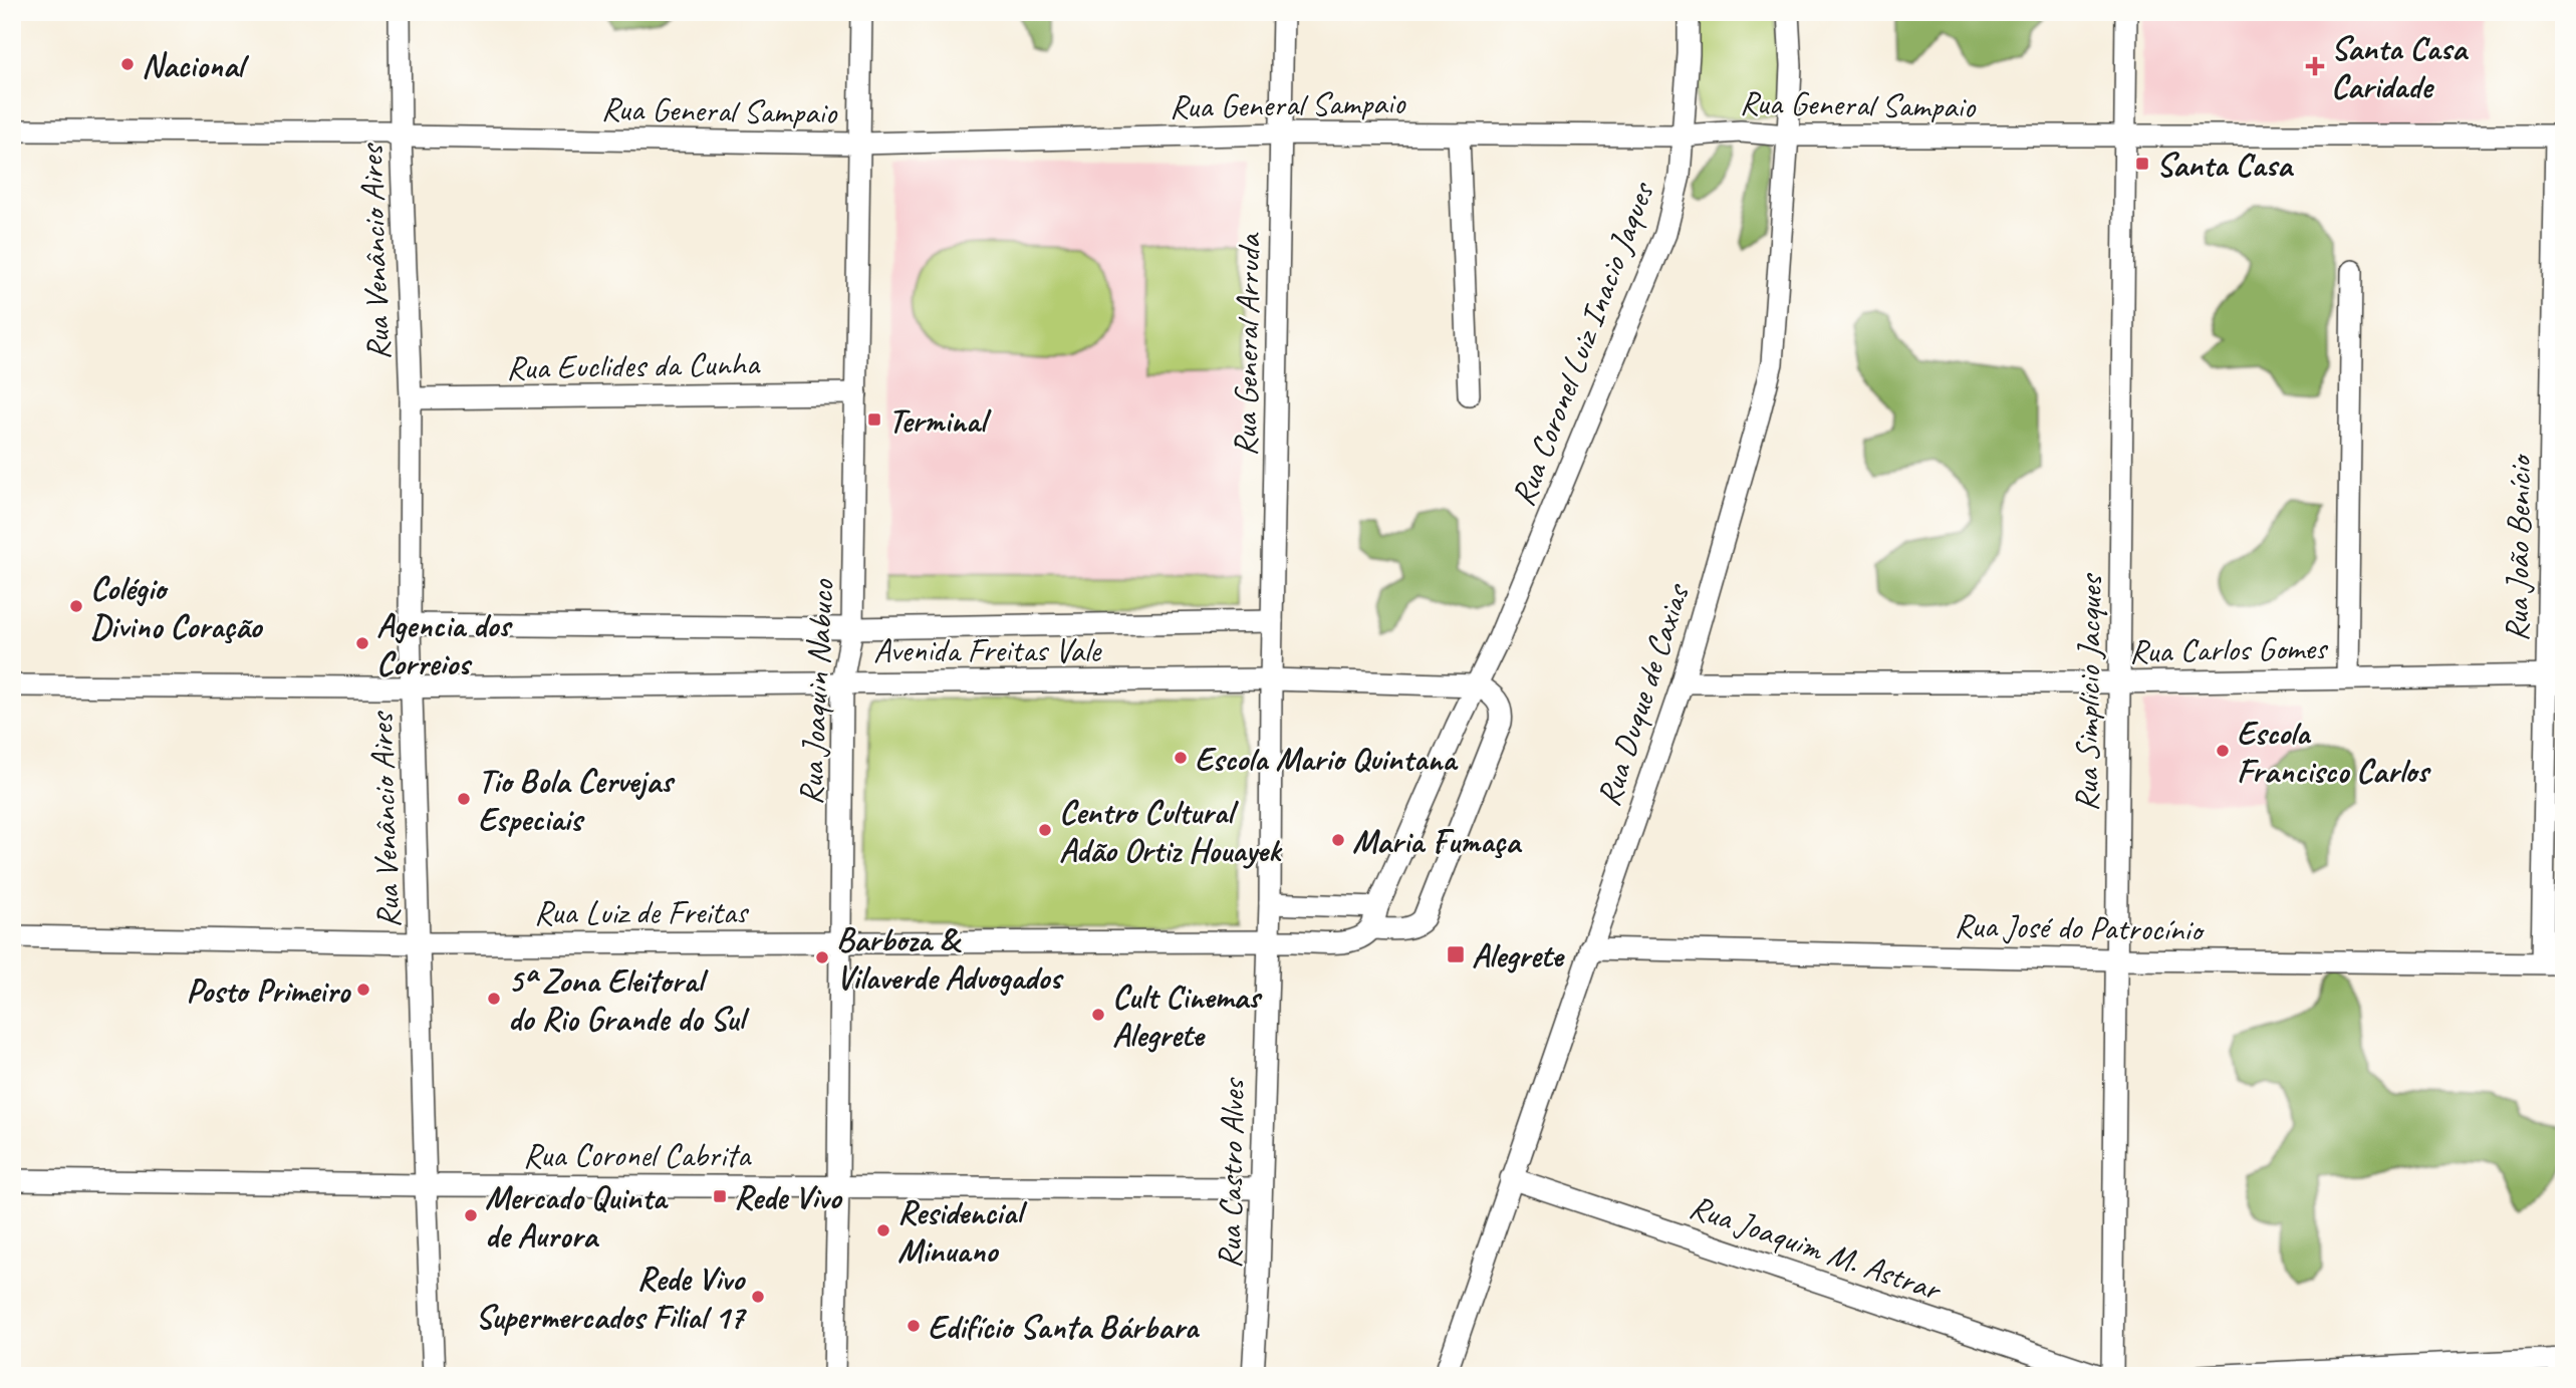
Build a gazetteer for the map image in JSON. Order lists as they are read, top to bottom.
{
  "streets": {
    "street": [
      "Rua General Sampaio",
      "Rua Venâncio Aires",
      "Rua Coronel Luiz Inacio Jaques",
      "Rua General Arruda",
      "Rua Euclides da Cunha",
      "Rua João Benício",
      "Rua Carlos Gomes",
      "Avenida Freitas Vale",
      "Rua Joaquin Nabuco",
      "Rua Simplicio Jacques",
      "Rua Duque de Caxias",
      "Rua Luiz de Freitas",
      "Rua José do Patrocínio",
      "Rua Coronel Cabrita",
      "Rua Castro Alves",
      "Rua Joaquim M. Astrar"
    ]
  },
  "crossings": [
    ["Rua General Sampaio", "Rua Venâncio Aires"],
    ["Rua General Sampaio", "Rua Coronel Luiz Inacio Jaques"],
    ["Rua General Sampaio", "Rua General Arruda"],
    ["Rua General Sampaio", "Rua João Benício"],
    ["Rua General Sampaio", "Rua Joaquin Nabuco"],
    ["Rua General Sampaio", "Rua Simplicio Jacques"],
    ["Rua General Sampaio", "Rua Duque de Caxias"],
    ["Rua Venâncio Aires", "Rua Euclides da Cunha"],
    ["Rua Venâncio Aires", "Avenida Freitas Vale"],
    ["Rua Venâncio Aires", "Rua Luiz de Freitas"],
    ["Rua Venâncio Aires", "Rua Coronel Cabrita"],
    ["Rua Coronel Luiz Inacio Jaques", "Avenida Freitas Vale"],
    ["Rua Coronel Luiz Inacio Jaques", "Rua Luiz de Freitas"],
    ["Rua General Arruda", "Avenida Freitas Vale"],
    ["Rua General Arruda", "Rua Castro Alves"],
    ["Rua Euclides da Cunha", "Rua Joaquin Nabuco"],
    ["Rua João Benício", "Rua Carlos Gomes"],
    ["Rua João Benício", "Rua José do Patrocínio"],
    ["Rua Carlos Gomes", "Rua Simplicio Jacques"],
    ["Rua Carlos Gomes", "Rua Duque de Caxias"],
    ["Avenida Freitas Vale", "Rua Joaquin Nabuco"],
    ["Avenida Freitas Vale", "Rua Castro Alves"],
    ["Rua Joaquin Nabuco", "Rua Luiz de Freitas"],
    ["Rua Joaquin Nabuco", "Rua Coronel Cabrita"],
    ["Rua Simplicio Jacques", "Rua José do Patrocínio"],
    ["Rua Duque de Caxias", "Rua José do Patrocínio"],
    ["Rua Duque de Caxias", "Rua Joaquim M. Astrar"],
    ["Rua Luiz de Freitas", "Rua Castro Alves"],
    ["Rua Coronel Cabrita", "Rua Castro Alves"]
  ],
  "places": {
    "other": [
      "Nacional",
      "Colégio Divino Coração",
      "Agencia dos Correios",
      "Escola Francisco Carlos",
      "Escola Mario Quintana",
      "Tio Bola Cervejas Especiais",
      "Centro Cultural Adão Ortiz Houayek",
      "Maria Fumaça",
      "Barboza & Vilaverde Advogados",
      "Posto Primeiro",
      "5ª Zona Eleitoral do Rio Grande do Sul",
      "Cult Cinemas Alegrete",
      "Mercado Quinta de Aurora",
      "Residencial Minuano",
      "Rede Vivo Supermercados Filial 17",
      "Edifício Santa Bárbara"
    ],
    "health": ["Santa Casa Caridade"],
    "transit": [
      "Santa Casa",
      "Terminal",
      "Alegrete",
      "Rede Vivo"
    ]
  }
}
